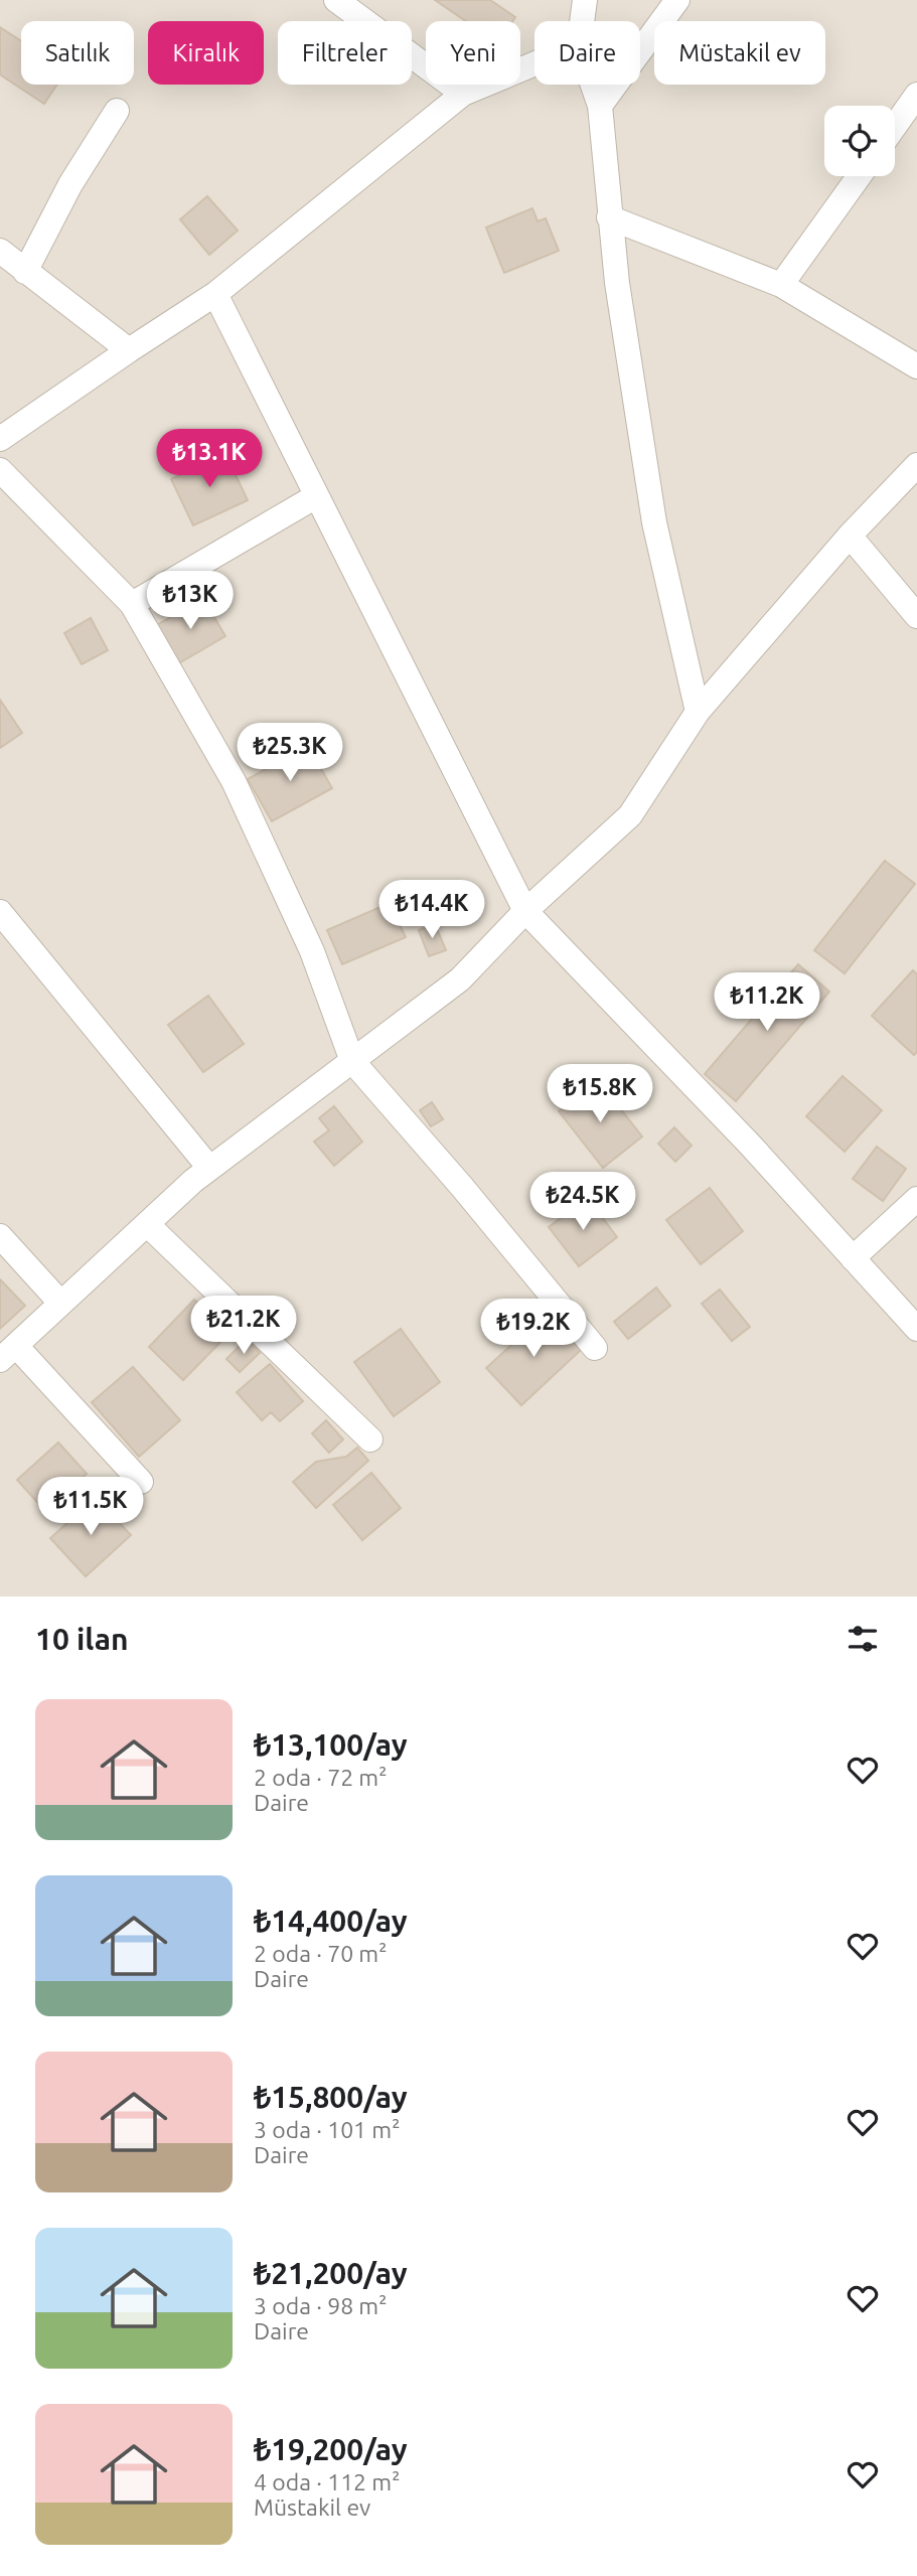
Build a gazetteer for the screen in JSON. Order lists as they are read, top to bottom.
{
  "page": {
    "chip": [
      "Satılık",
      "Kiralık",
      "Filtreler",
      "Yeni",
      "Daire",
      "Müstakil ev"
    ],
    "price": [
      "₺13.1K",
      "₺13K",
      "₺25.3K",
      "₺14.4K",
      "₺11.2K",
      "₺15.8K",
      "₺24.5K",
      "₺21.2K",
      "₺19.2K",
      "₺11.5K"
    ],
    "heading": "10 ilan",
    "list": [
      {
        "name": "₺13,100/ay",
        "note": "2 oda · 72 m² · Daire"
      },
      {
        "name": "₺14,400/ay",
        "note": "2 oda · 70 m² · Daire"
      },
      {
        "name": "₺15,800/ay",
        "note": "3 oda · 101 m² · Daire"
      },
      {
        "name": "₺21,200/ay",
        "note": "3 oda · 98 m² · Daire"
      },
      {
        "name": "₺19,200/ay",
        "note": "4 oda · 112 m² · Müstakil ev"
      }
    ]
  }
}
